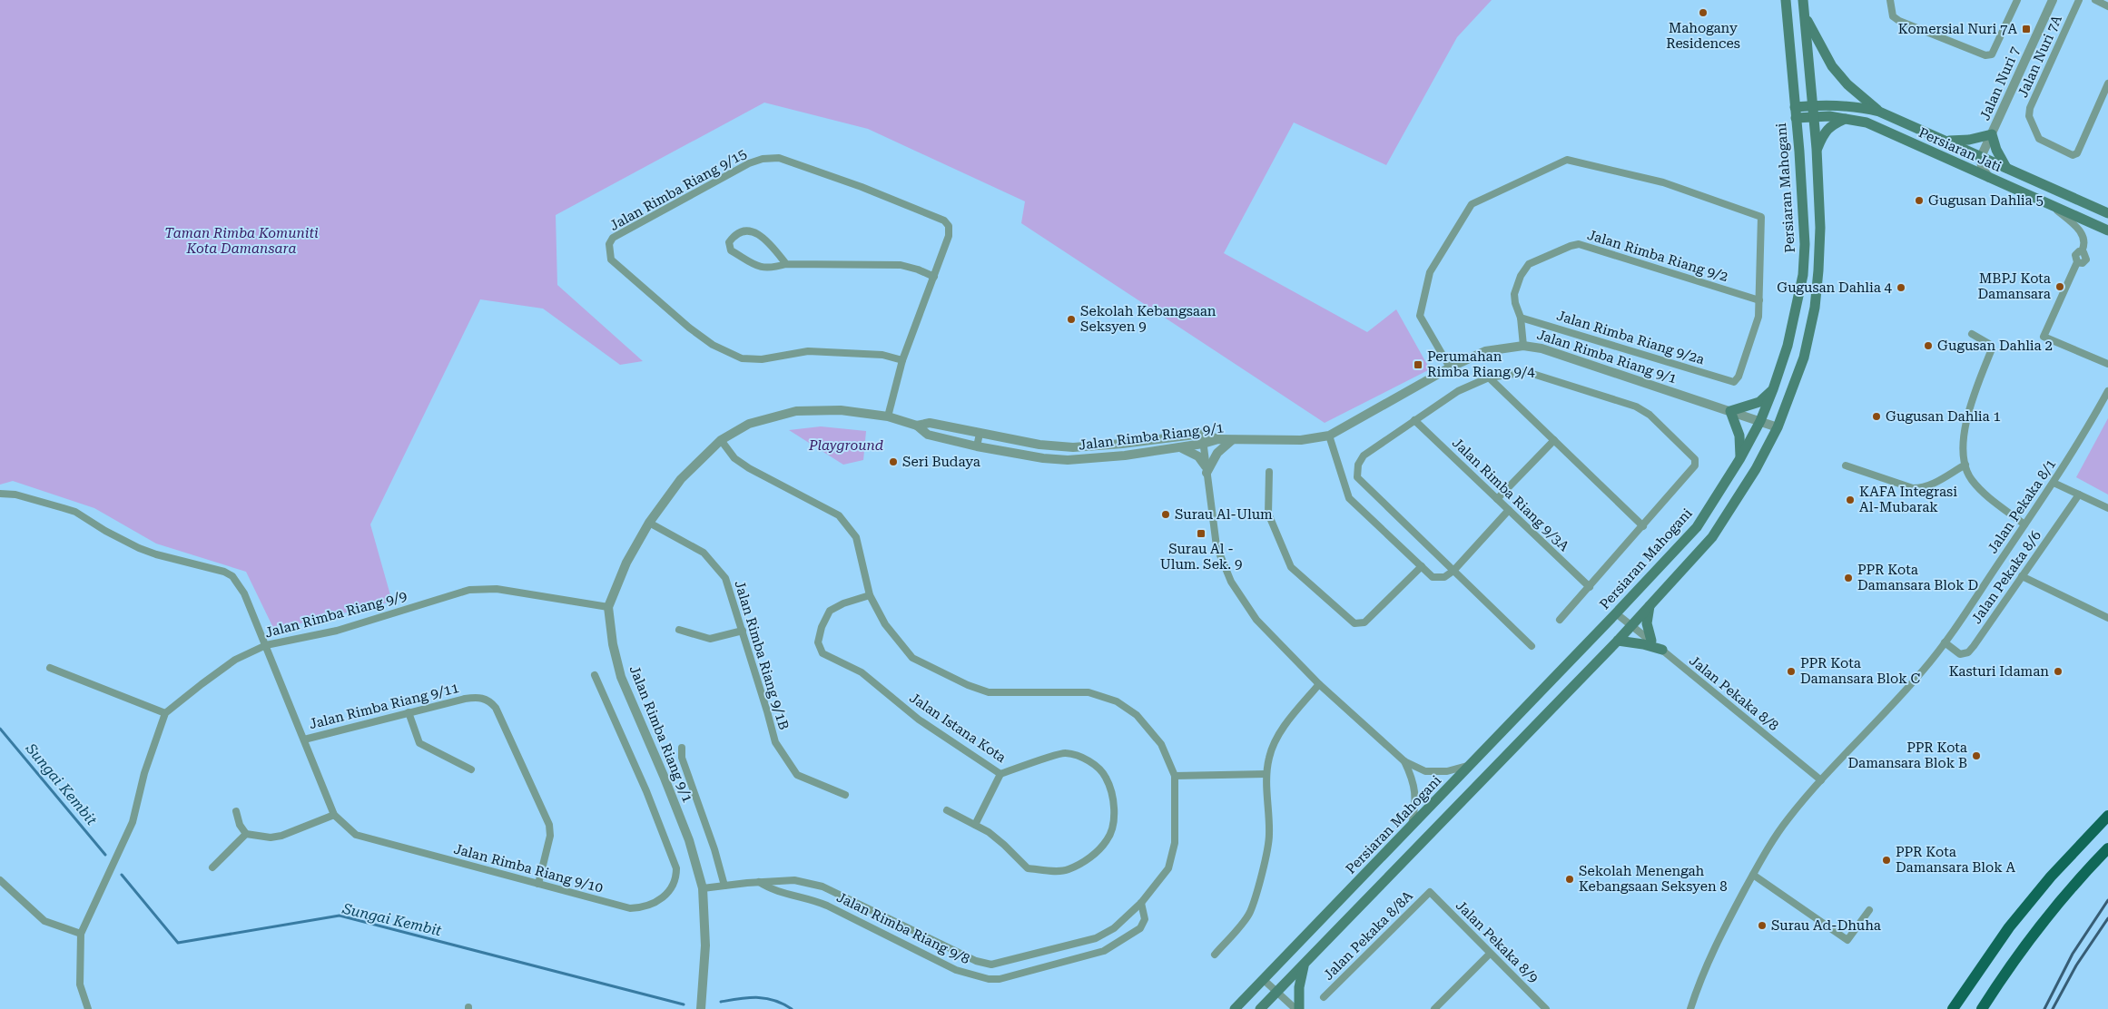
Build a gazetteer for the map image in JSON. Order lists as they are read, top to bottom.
{
  "streets": {
    "main road": ["Persiaran Jati", "Persiaran Mahogani"],
    "street": [
      "Jalan Nuri 7A",
      "Jalan Nuri 7",
      "Jalan Rimba Riang 9/15",
      "Jalan Rimba Riang 9/2",
      "Jalan Rimba Riang 9/2a",
      "Jalan Rimba Riang 9/1",
      "Jalan Rimba Riang 9/3A",
      "Jalan Pekaka 8/1",
      "Jalan Pekaka 8/6",
      "Jalan Rimba Riang 9/9",
      "Jalan Rimba Riang 9/1B",
      "Jalan Pekaka 8/8",
      "Jalan Rimba Riang 9/11",
      "Jalan Istana Kota",
      "Jalan Rimba Riang 9/10",
      "Jalan Rimba Riang 9/8",
      "Jalan Pekaka 8/8A",
      "Jalan Pekaka 8/9"
    ]
  },
  "crossings": [
    ["Jalan Nuri 7", "Persiaran Jati"],
    ["Persiaran Jati", "Persiaran Mahogani"],
    ["Persiaran Mahogani", "Jalan Rimba Riang 9/1"],
    ["Persiaran Mahogani", "Jalan Pekaka 8/8"],
    ["Jalan Rimba Riang 9/15", "Jalan Rimba Riang 9/1"],
    ["Jalan Rimba Riang 9/2", "Jalan Rimba Riang 9/2a"],
    ["Jalan Rimba Riang 9/2", "Jalan Rimba Riang 9/1"],
    ["Jalan Rimba Riang 9/1", "Jalan Rimba Riang 9/9"],
    ["Jalan Rimba Riang 9/1", "Jalan Rimba Riang 9/1B"],
    ["Jalan Rimba Riang 9/1", "Jalan Rimba Riang 9/8"],
    ["Jalan Pekaka 8/1", "Jalan Pekaka 8/6"],
    ["Jalan Pekaka 8/1", "Jalan Pekaka 8/8"],
    ["Jalan Rimba Riang 9/9", "Jalan Rimba Riang 9/10"],
    ["Jalan Rimba Riang 9/11", "Jalan Rimba Riang 9/10"],
    ["Jalan Istana Kota", "Jalan Rimba Riang 9/8"],
    ["Jalan Pekaka 8/8A", "Jalan Pekaka 8/9"]
  ],
  "water": ["Sungai Kembit"],
  "parks": ["Taman Rimba Komuniti Kota Damansara", "Playground"],
  "places": {
    "other": [
      "Mahogany Residences",
      "Gugusan Dahlia 5",
      "MBPJ Kota Damansara",
      "Gugusan Dahlia 4",
      "Sekolah Kebangsaan Seksyen 9",
      "Gugusan Dahlia 2",
      "Gugusan Dahlia 1",
      "Seri Budaya",
      "KAFA Integrasi Al-Mubarak",
      "Surau Al-Ulum",
      "PPR Kota Damansara Blok D",
      "PPR Kota Damansara Blok C",
      "Kasturi Idaman",
      "PPR Kota Damansara Blok B",
      "PPR Kota Damansara Blok A",
      "Sekolah Menengah Kebangsaan Seksyen 8",
      "Surau Ad-Dhuha"
    ],
    "transit": ["Komersial Nuri 7A", "Perumahan Rimba Riang 9/4", "Surau Al - Ulum. Sek. 9"]
  }
}
